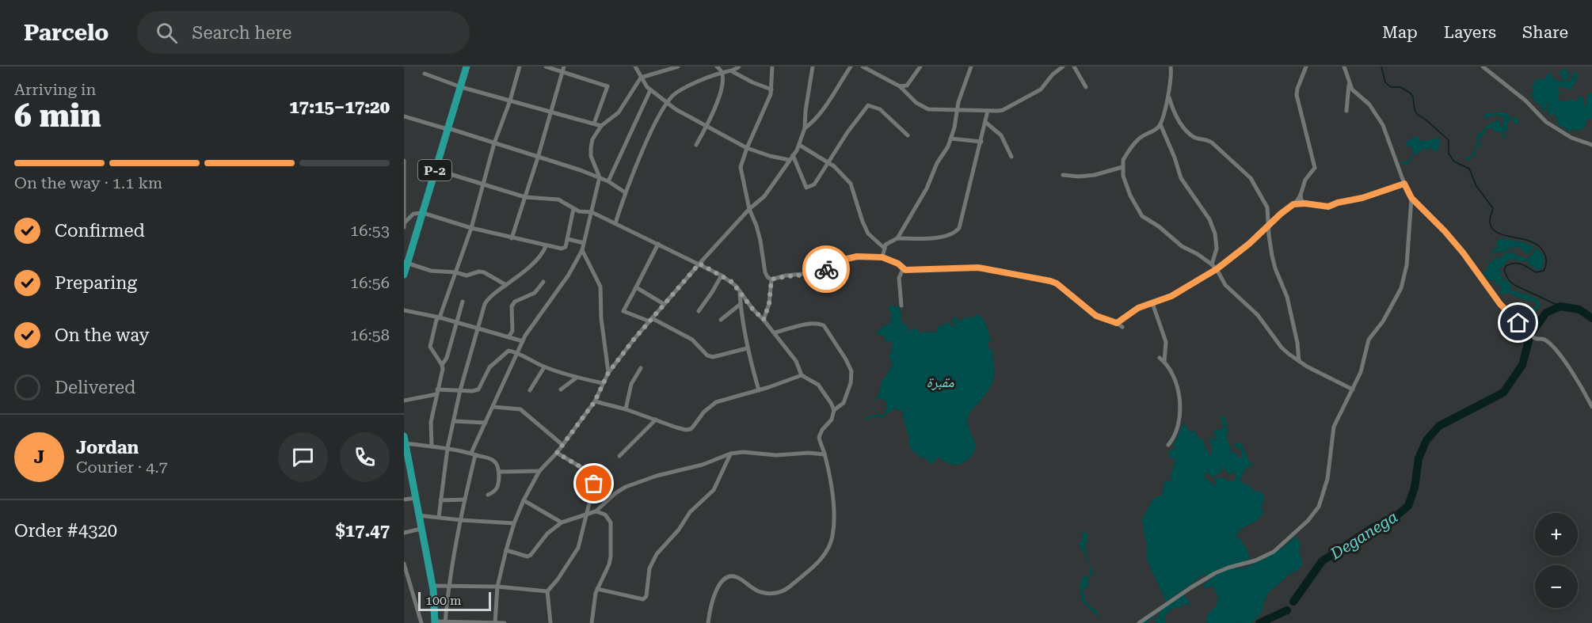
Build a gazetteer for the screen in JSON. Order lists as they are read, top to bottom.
{
  "streets": {
    "highway": ["P-2"]
  },
  "water": ["Deganega"],
  "parks": ["مقبرة"],
  "scale_bar": "100 m",
  "page": {
    "header": "Parcelo",
    "search": "Search here",
    "nav": ["Map", "Layers", "Share"],
    "heading": ["6 min", "Arriving in", "17:15–17:20"],
    "panel": [
      "Jordan",
      "Courier · 4.7",
      "Order #4320",
      "$17.47"
    ],
    "bar": "On the way · 1.1 km",
    "list": [
      ["Confirmed", "16:53"],
      ["Preparing", "16:56"],
      ["On the way", "16:58"],
      "Delivered"
    ],
    "round": "J",
    "map_buttons": ["+", "−"],
    "scale": "100 m"
  }
}
